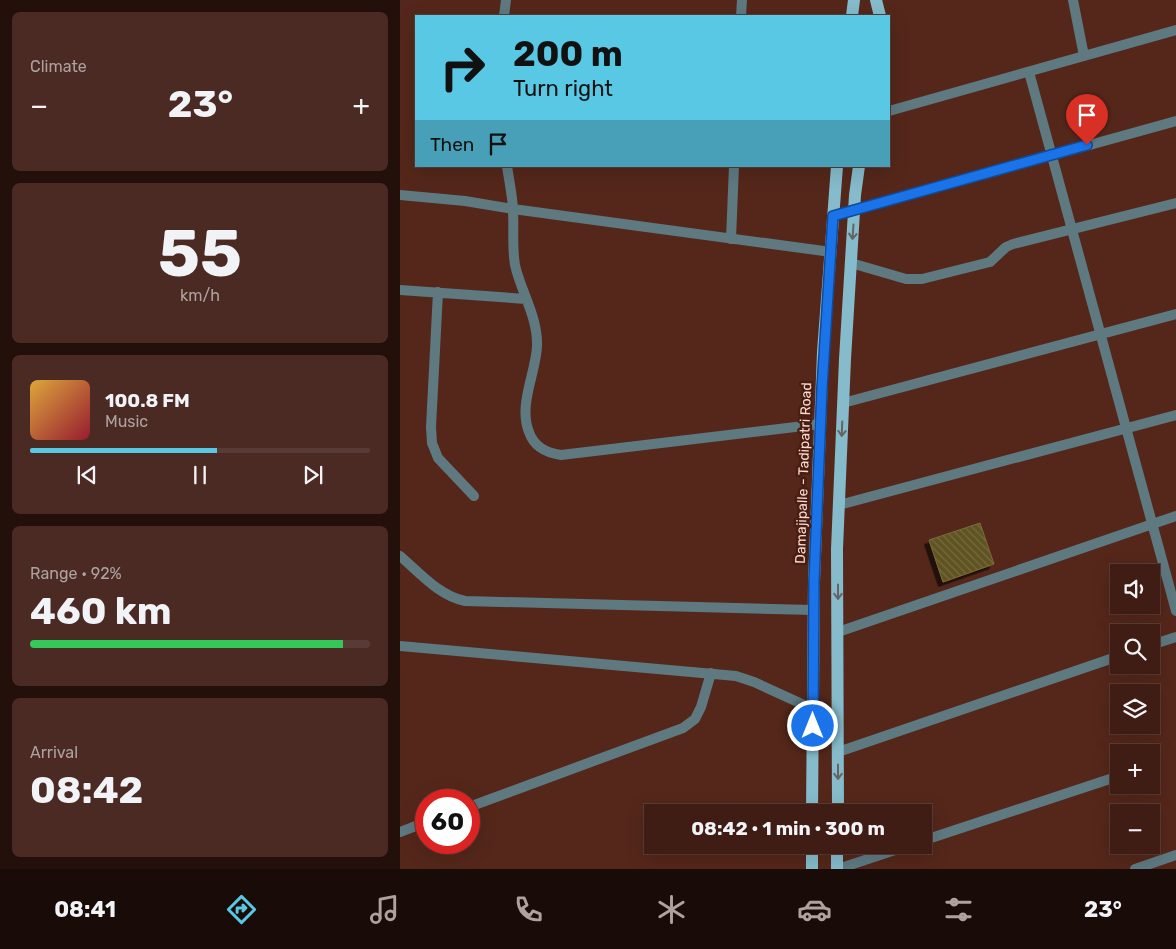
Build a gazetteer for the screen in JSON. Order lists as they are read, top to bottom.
{
  "streets": {
    "main road": ["Damajipalle - Tadipatri Road"]
  },
  "page": {
    "tile": [
      "Climate",
      ["55", "km/h"],
      ["Range · 92%", "460 km"],
      ["Arrival", "08:42"]
    ],
    "turn": ["200 m", "Turn right"],
    "heat": ["−", "23°", "+"],
    "then": "Then",
    "song": ["100.8 FM", "Music"],
    "map_buttons": ["+", "−"],
    "limit": "60",
    "trip": "08:42 · 1 min · 300 m",
    "tabs": ["08:41", "23°"]
  }
}
